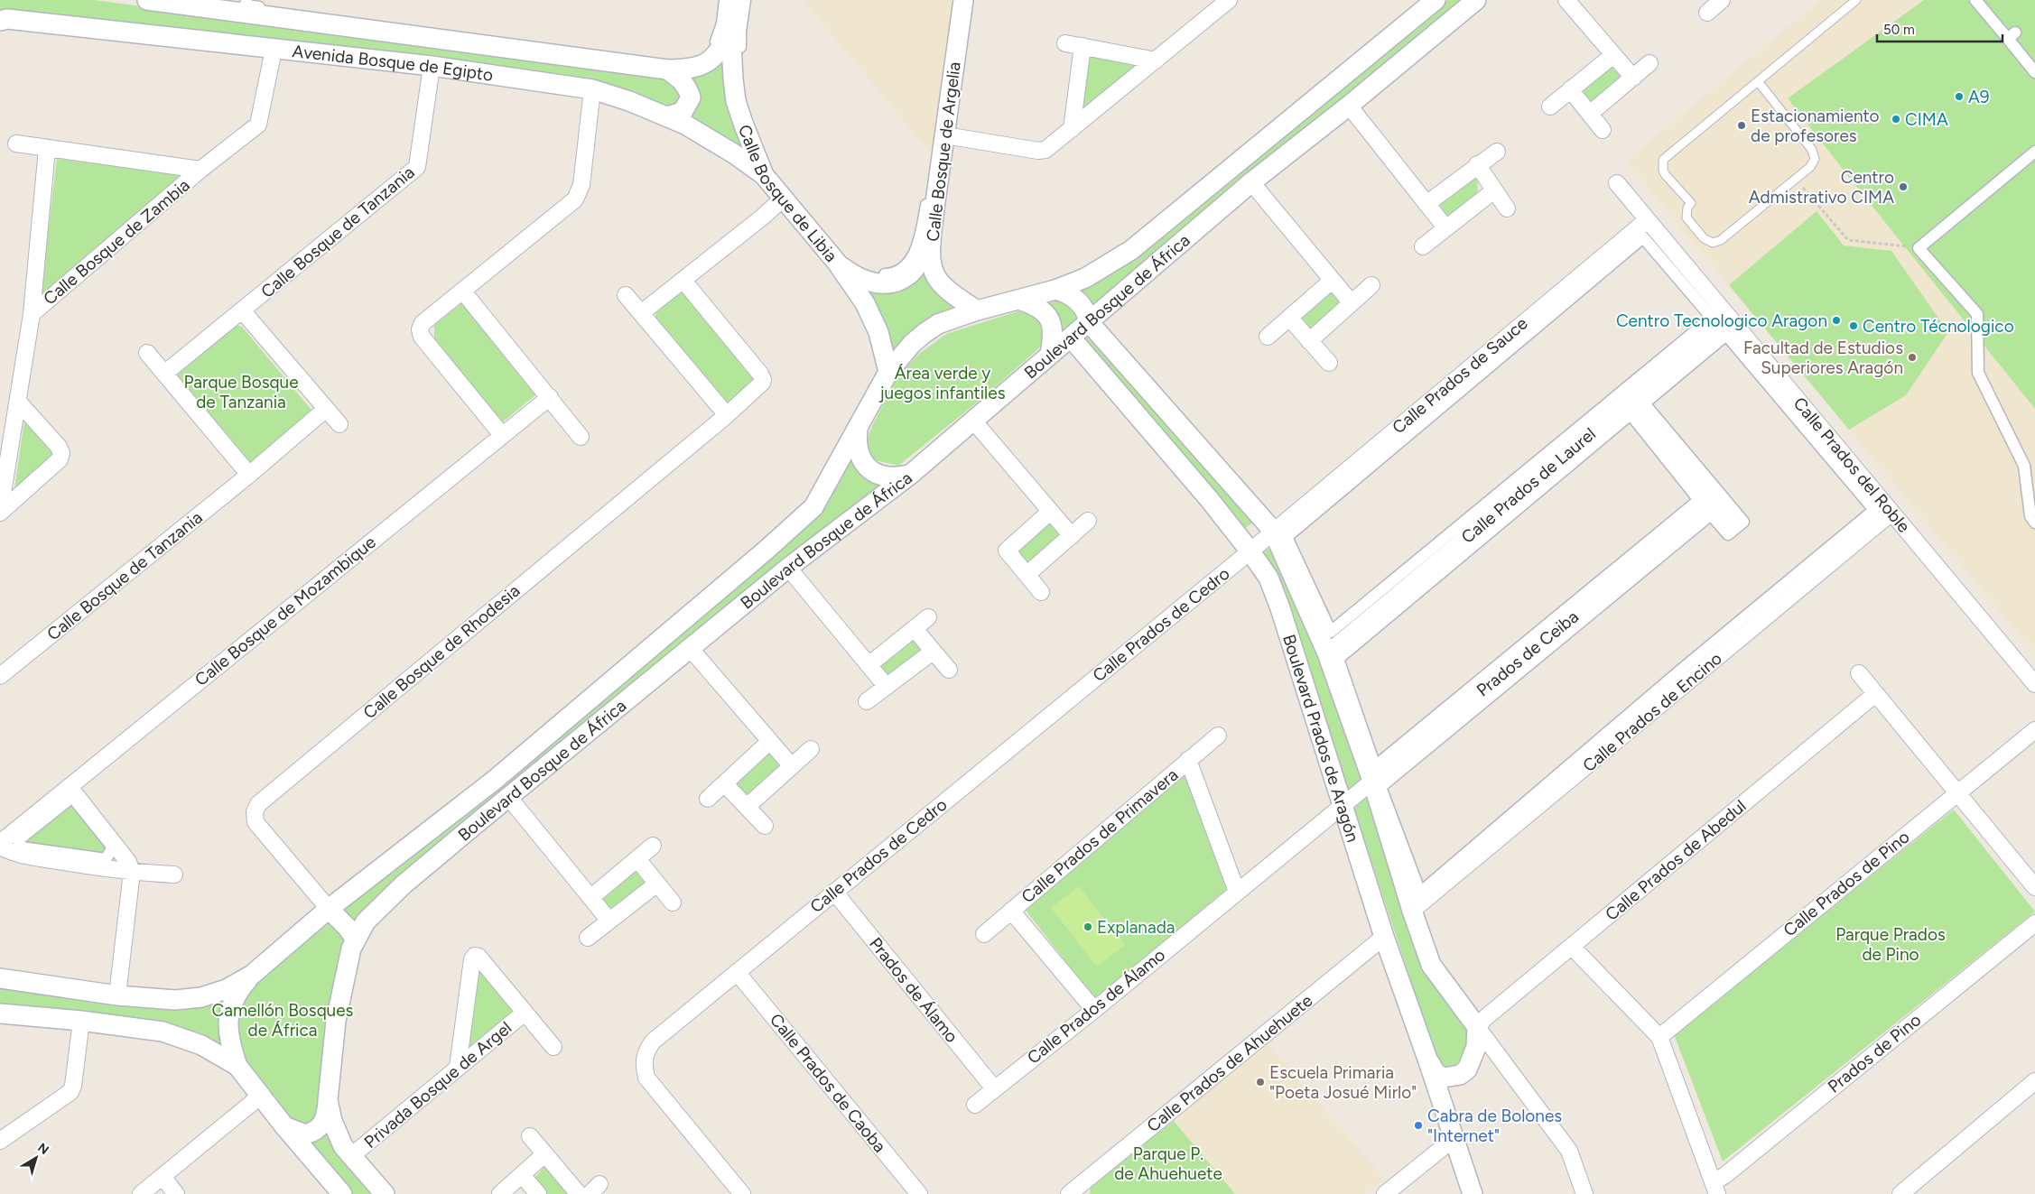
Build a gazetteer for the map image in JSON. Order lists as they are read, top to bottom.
{
  "streets": {
    "street": [
      "Avenida Bosque de Egipto",
      "Calle Bosque de Argelia",
      "Calle Bosque de Libia",
      "Calle Bosque de Tanzania",
      "Calle Bosque de Zambia",
      "Boulevard Bosque de África",
      "Calle Prados de Sauce",
      "Calle Prados del Roble",
      "Calle Prados de Laurel",
      "Calle Bosque de Mozambique",
      "Calle Prados de Cedro",
      "Calle Bosque de Rhodesia",
      "Prados de Ceiba",
      "Calle Prados de Encino",
      "Boulevard Prados de Aragón",
      "Calle Prados de Primavera",
      "Calle Prados de Abedul",
      "Calle Prados de Pino",
      "Prados de Álamo",
      "Calle Prados de Álamo",
      "Prados de Pino",
      "Calle Prados de Ahuehuete",
      "Calle Prados de Caoba",
      "Privada Bosque de Argel"
    ]
  },
  "crossings": [
    ["Avenida Bosque de Egipto", "Calle Bosque de Libia"],
    ["Avenida Bosque de Egipto", "Calle Bosque de Tanzania"],
    ["Avenida Bosque de Egipto", "Calle Bosque de Zambia"],
    ["Calle Bosque de Argelia", "Boulevard Bosque de África"],
    ["Calle Bosque de Libia", "Boulevard Bosque de África"],
    ["Boulevard Bosque de África", "Calle Bosque de Rhodesia"],
    ["Boulevard Bosque de África", "Boulevard Prados de Aragón"],
    ["Boulevard Bosque de África", "Privada Bosque de Argel"],
    ["Calle Prados de Sauce", "Calle Prados del Roble"],
    ["Calle Prados de Sauce", "Calle Prados de Cedro"],
    ["Calle Prados de Sauce", "Boulevard Prados de Aragón"],
    ["Calle Prados del Roble", "Calle Prados de Laurel"],
    ["Calle Prados del Roble", "Calle Prados de Encino"],
    ["Calle Prados de Laurel", "Boulevard Prados de Aragón"],
    ["Calle Prados de Cedro", "Boulevard Prados de Aragón"],
    ["Calle Prados de Cedro", "Prados de Álamo"],
    ["Calle Prados de Cedro", "Calle Prados de Caoba"],
    ["Prados de Ceiba", "Boulevard Prados de Aragón"],
    ["Prados de Ceiba", "Calle Prados de Álamo"],
    ["Calle Prados de Encino", "Boulevard Prados de Aragón"],
    ["Boulevard Prados de Aragón", "Calle Prados de Abedul"],
    ["Boulevard Prados de Aragón", "Calle Prados de Álamo"],
    ["Boulevard Prados de Aragón", "Calle Prados de Ahuehuete"],
    ["Calle Prados de Primavera", "Calle Prados de Álamo"],
    ["Calle Prados de Abedul", "Prados de Pino"],
    ["Calle Prados de Pino", "Prados de Pino"],
    ["Prados de Álamo", "Calle Prados de Álamo"]
  ],
  "parks": [
    "Área verde y juegos infantiles",
    "Parque Bosque de Tanzania",
    "Parque Prados de Pino",
    "Camellón Bosques de África",
    "Parque P. de Ahuehuete"
  ],
  "places": [
    "A9",
    "CIMA",
    "Estacionamiento de profesores",
    "Centro Admistrativo CIMA",
    "Centro Tecnologico Aragon",
    "Centro Técnologico",
    "Facultad de Estudios Superiores Aragón",
    "Explanada",
    "Escuela Primaria \"Poeta Josué Mirlo\"",
    "Cabra de Bolones \"Internet\""
  ],
  "scale_bar": "50 m",
  "north": "top right"
}
